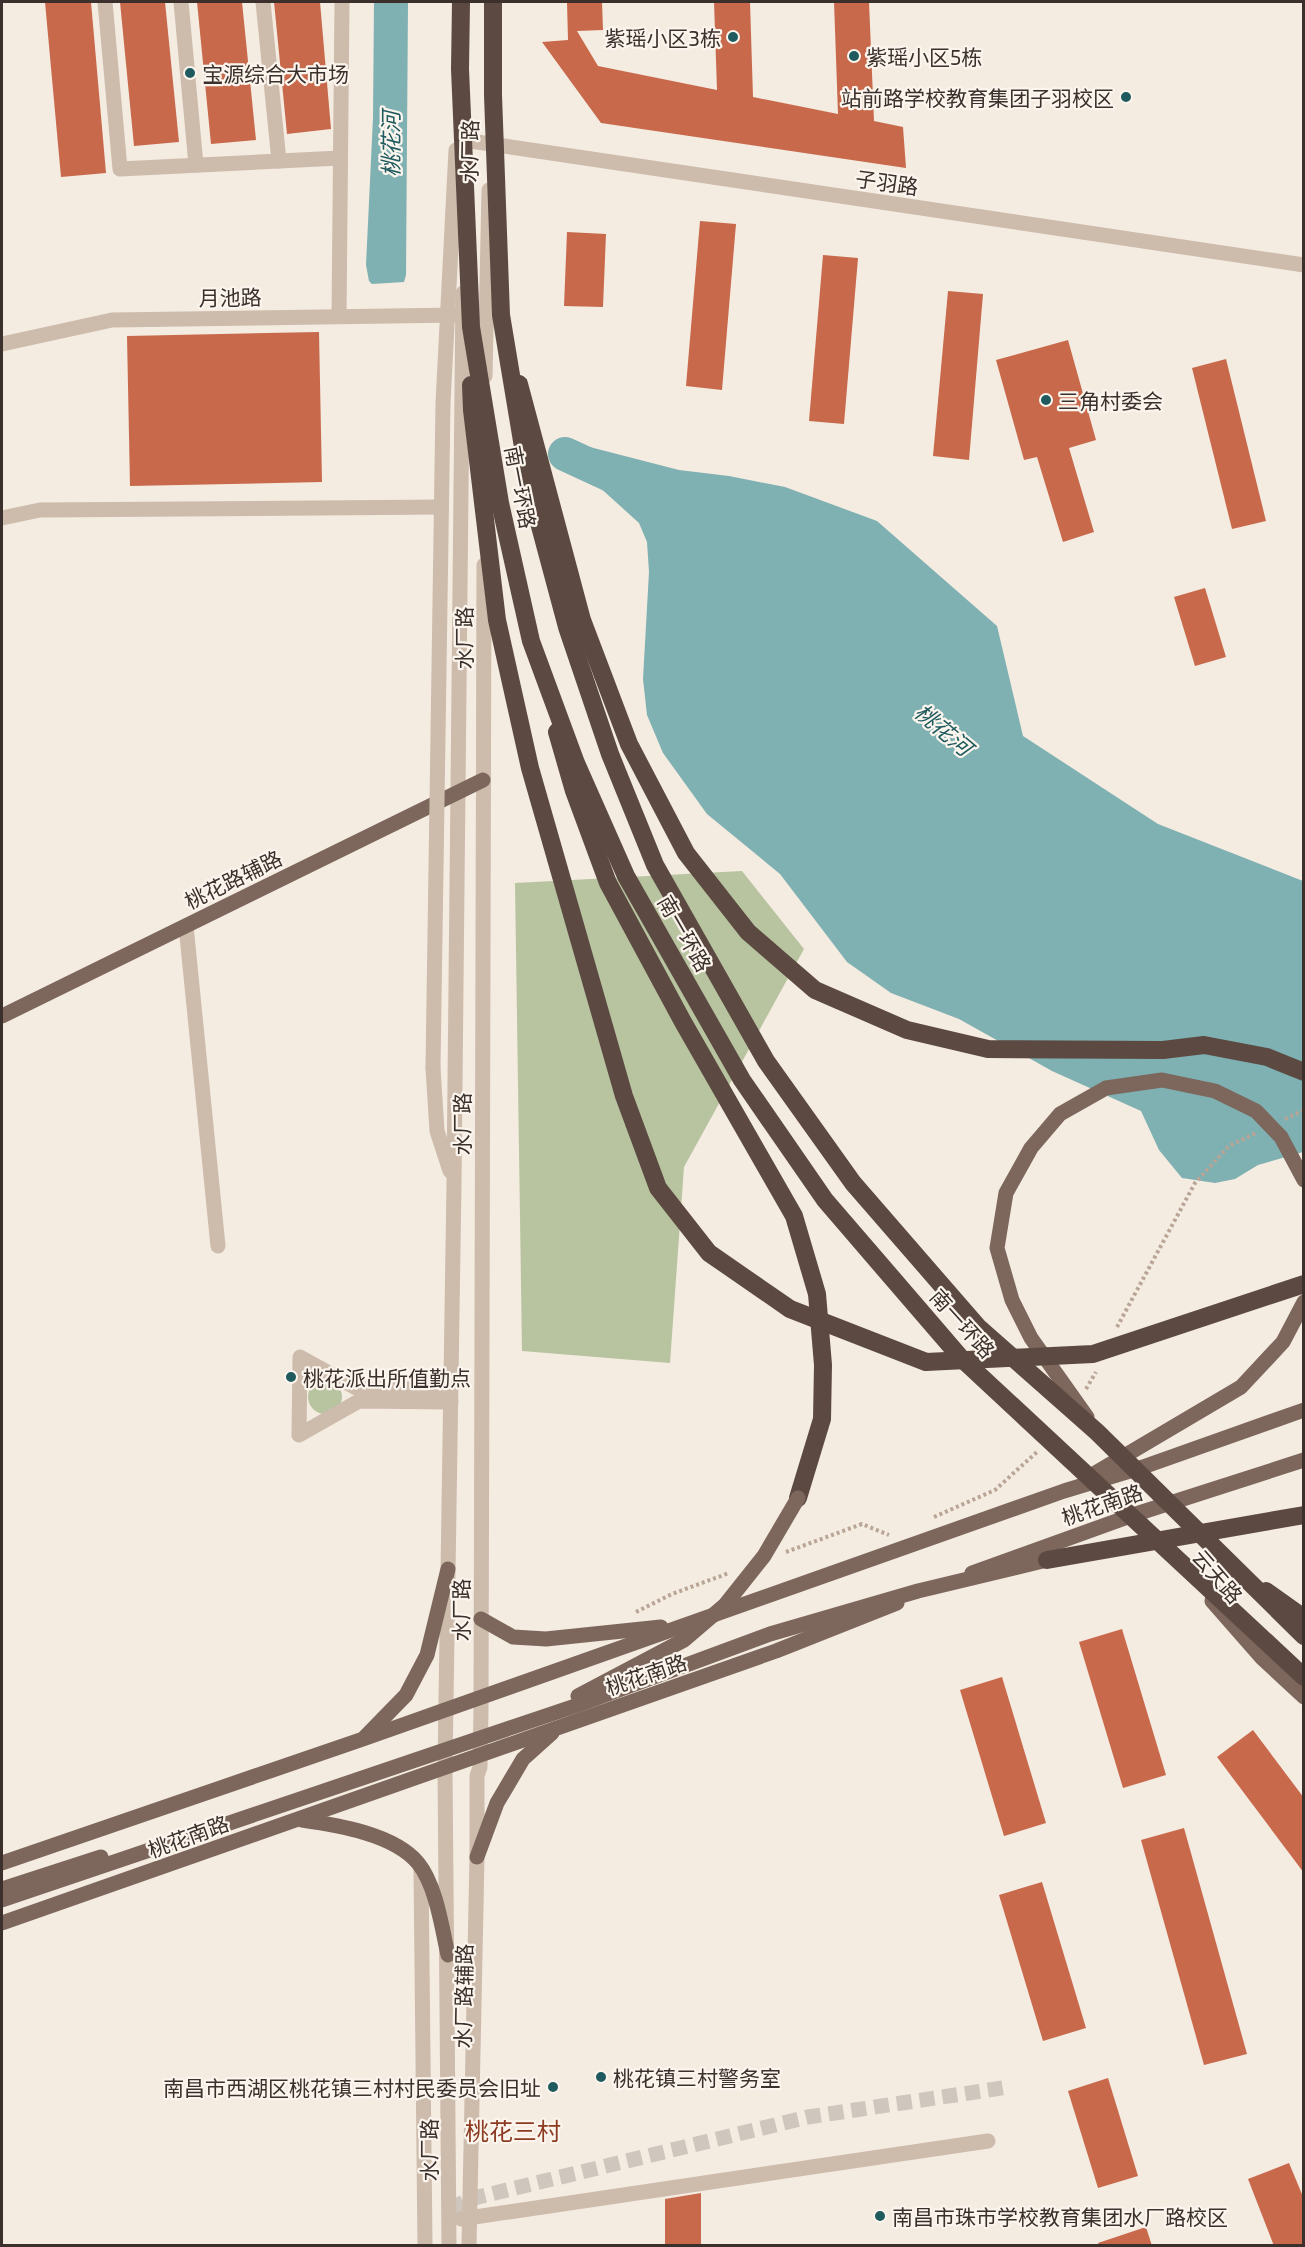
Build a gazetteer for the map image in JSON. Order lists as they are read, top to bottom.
{
  "streets": {
    "highway": ["南一环路"],
    "main road": ["桃花路辅路", "桃花南路", "云天路"],
    "street": [
      "水厂路",
      "子羽路",
      "月池路",
      "水厂路辅路"
    ]
  },
  "crossings": [
    ["水厂路", "子羽路"],
    ["水厂路", "月池路"],
    ["水厂路", "南一环路"],
    ["水厂路", "桃花路辅路"],
    ["水厂路", "桃花南路"],
    ["月池路", "南一环路"],
    ["桃花南路", "云天路"]
  ],
  "districts": ["桃花三村"],
  "water": ["桃花河"],
  "places": [
    "紫瑶小区3栋",
    "紫瑶小区5栋",
    "宝源综合大市场",
    "站前路学校教育集团子羽校区",
    "三角村委会",
    "桃花派出所值勤点",
    "桃花镇三村警务室",
    "南昌市西湖区桃花镇三村村民委员会旧址",
    "南昌市珠市学校教育集团水厂路校区"
  ]
}
